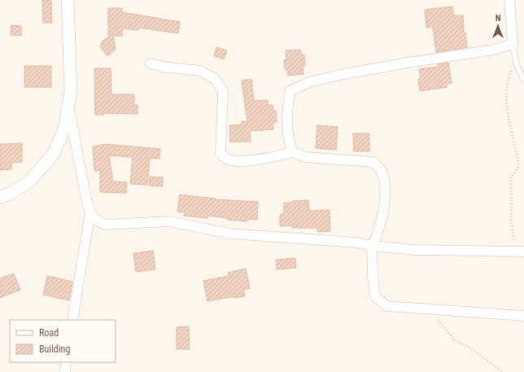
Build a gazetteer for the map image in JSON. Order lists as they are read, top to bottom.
{
  "legend": ["Road", "Building"],
  "north": "top"
}
